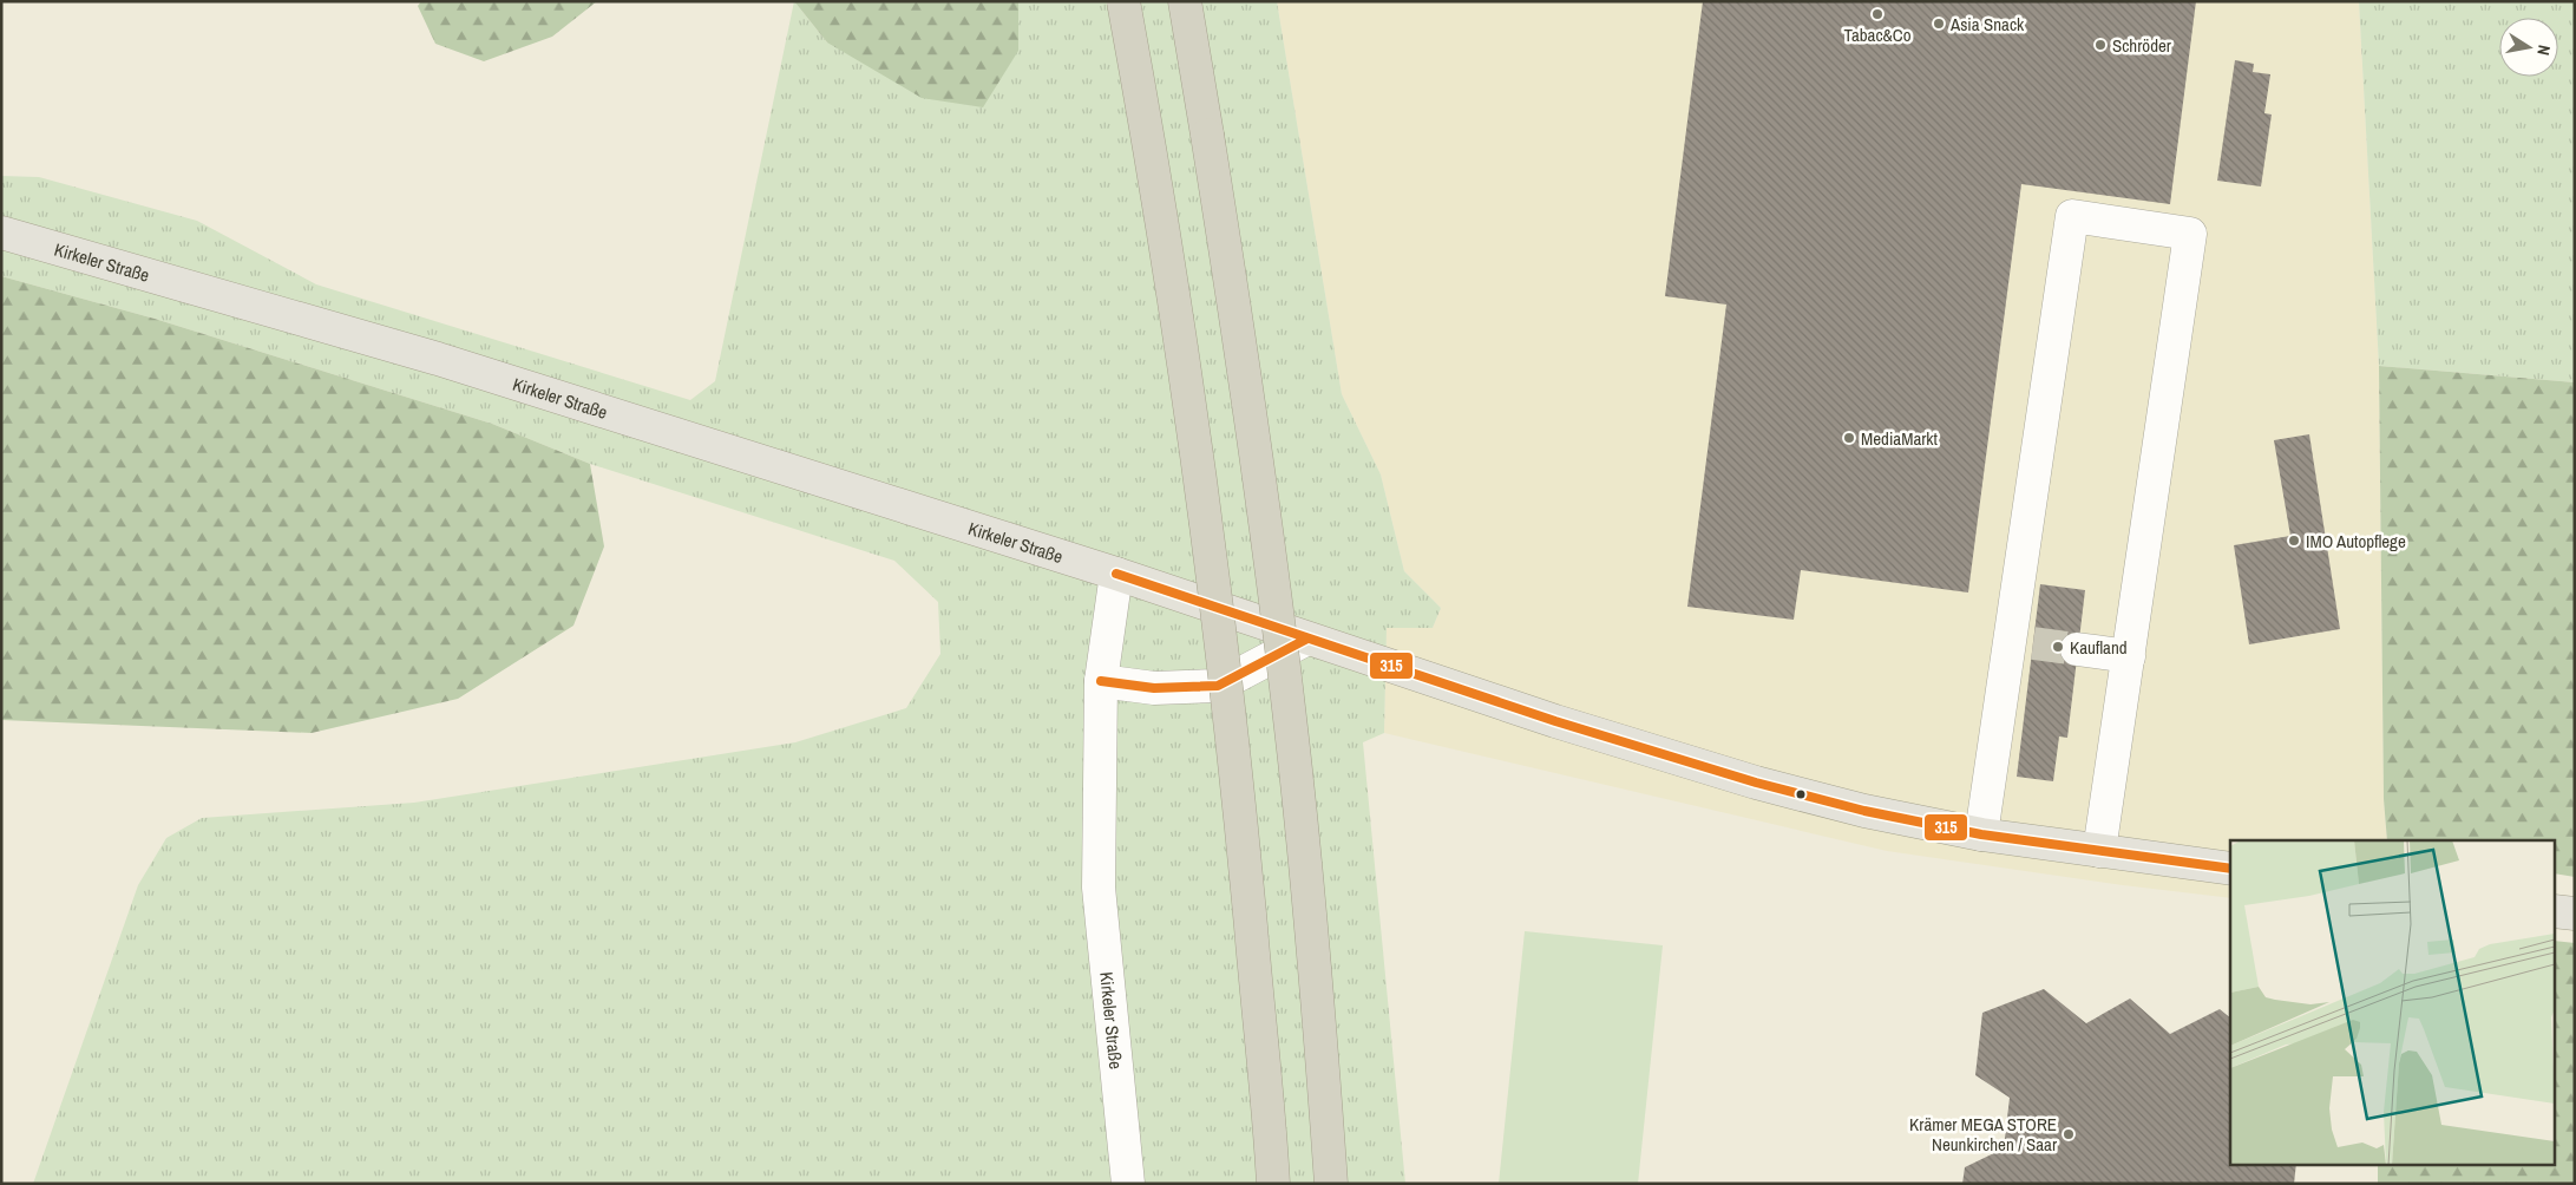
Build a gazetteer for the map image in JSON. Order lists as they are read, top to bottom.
{
  "streets": {
    "main road": ["Kirkeler Straße"]
  },
  "places": [
    "Tabac&Co",
    "Asia Snack",
    "Schröder",
    "MediaMarkt",
    "IMO Autopflege",
    "Kaufland",
    "Krämer MEGA STORE Neunkirchen / Saar"
  ],
  "lines": ["transit line 315"],
  "north": "right"
}
